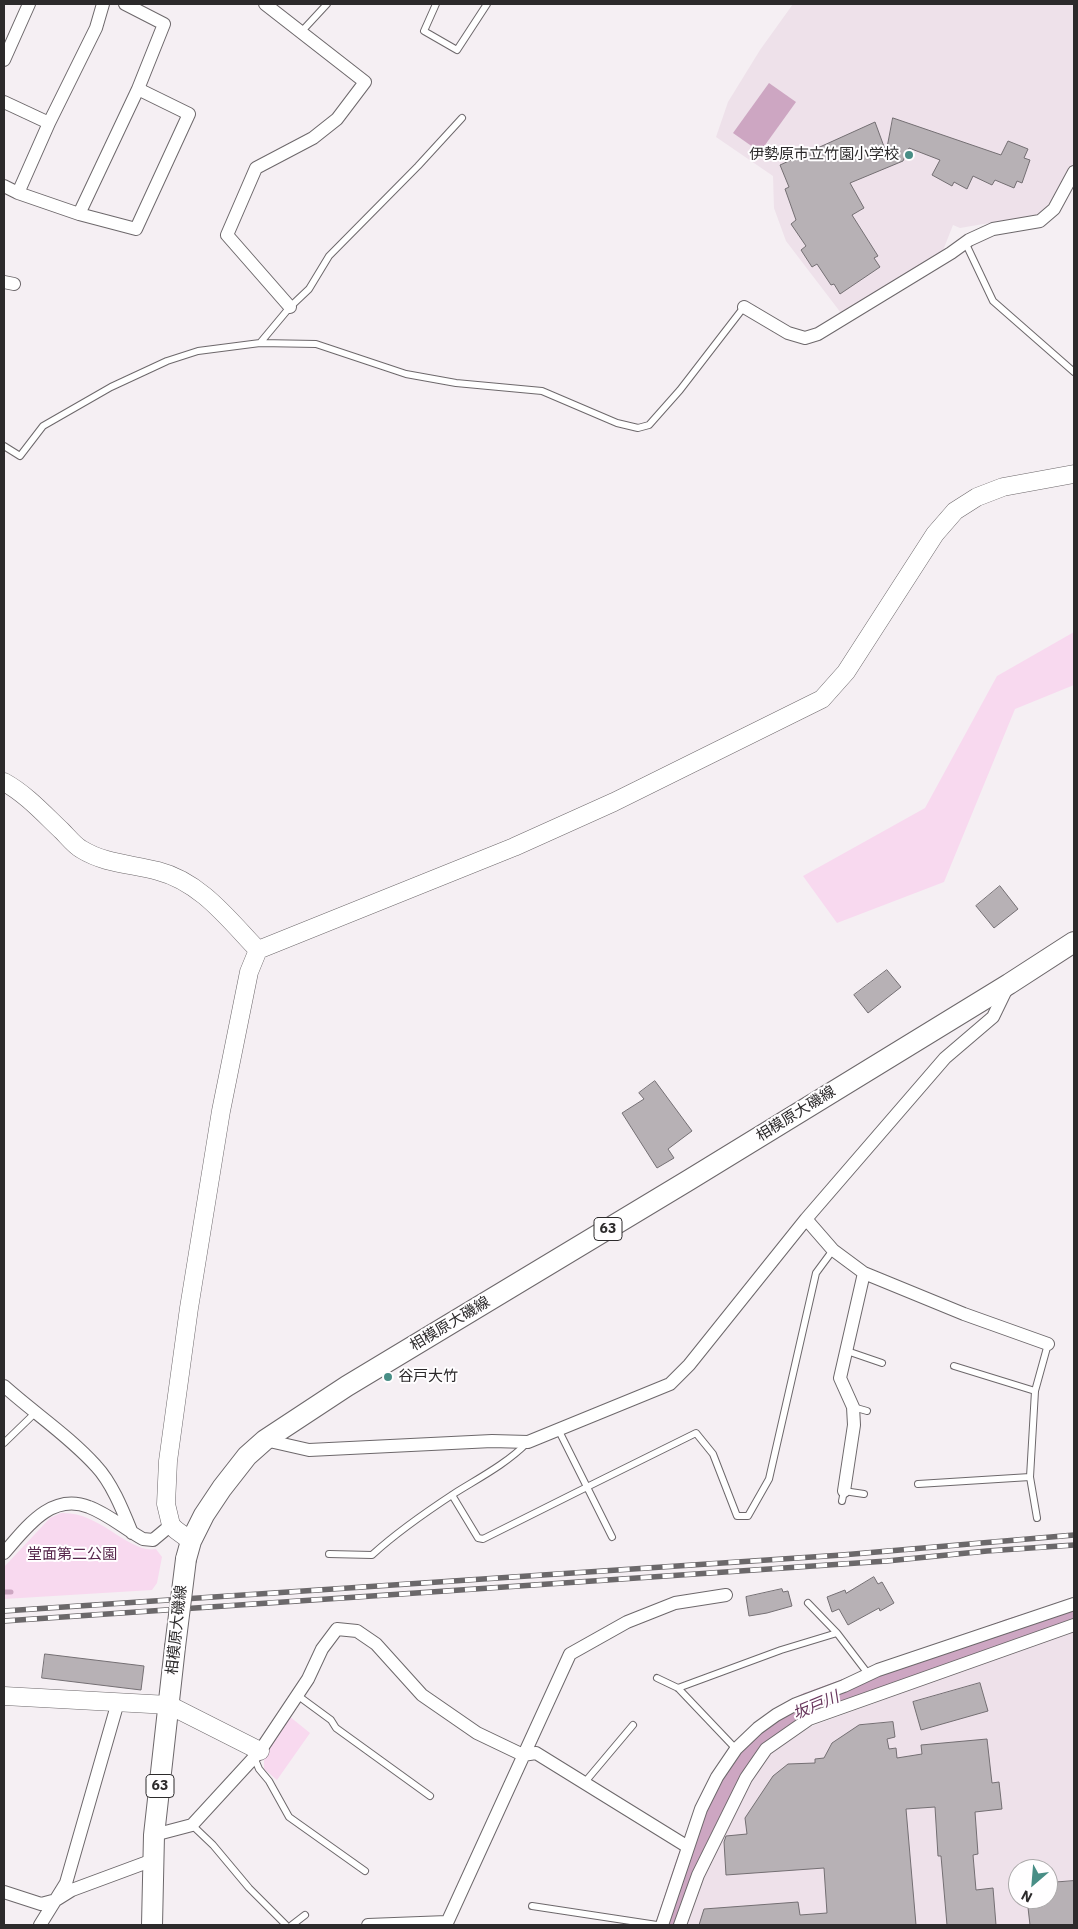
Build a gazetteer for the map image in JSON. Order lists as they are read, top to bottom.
{
  "streets": {
    "main road": ["相模原大磯線", "63"]
  },
  "water": ["坂戸川"],
  "parks": ["堂面第二公園"],
  "places": ["伊勢原市立竹園小学校", "谷戸大竹"],
  "north": "bottom left"
}
